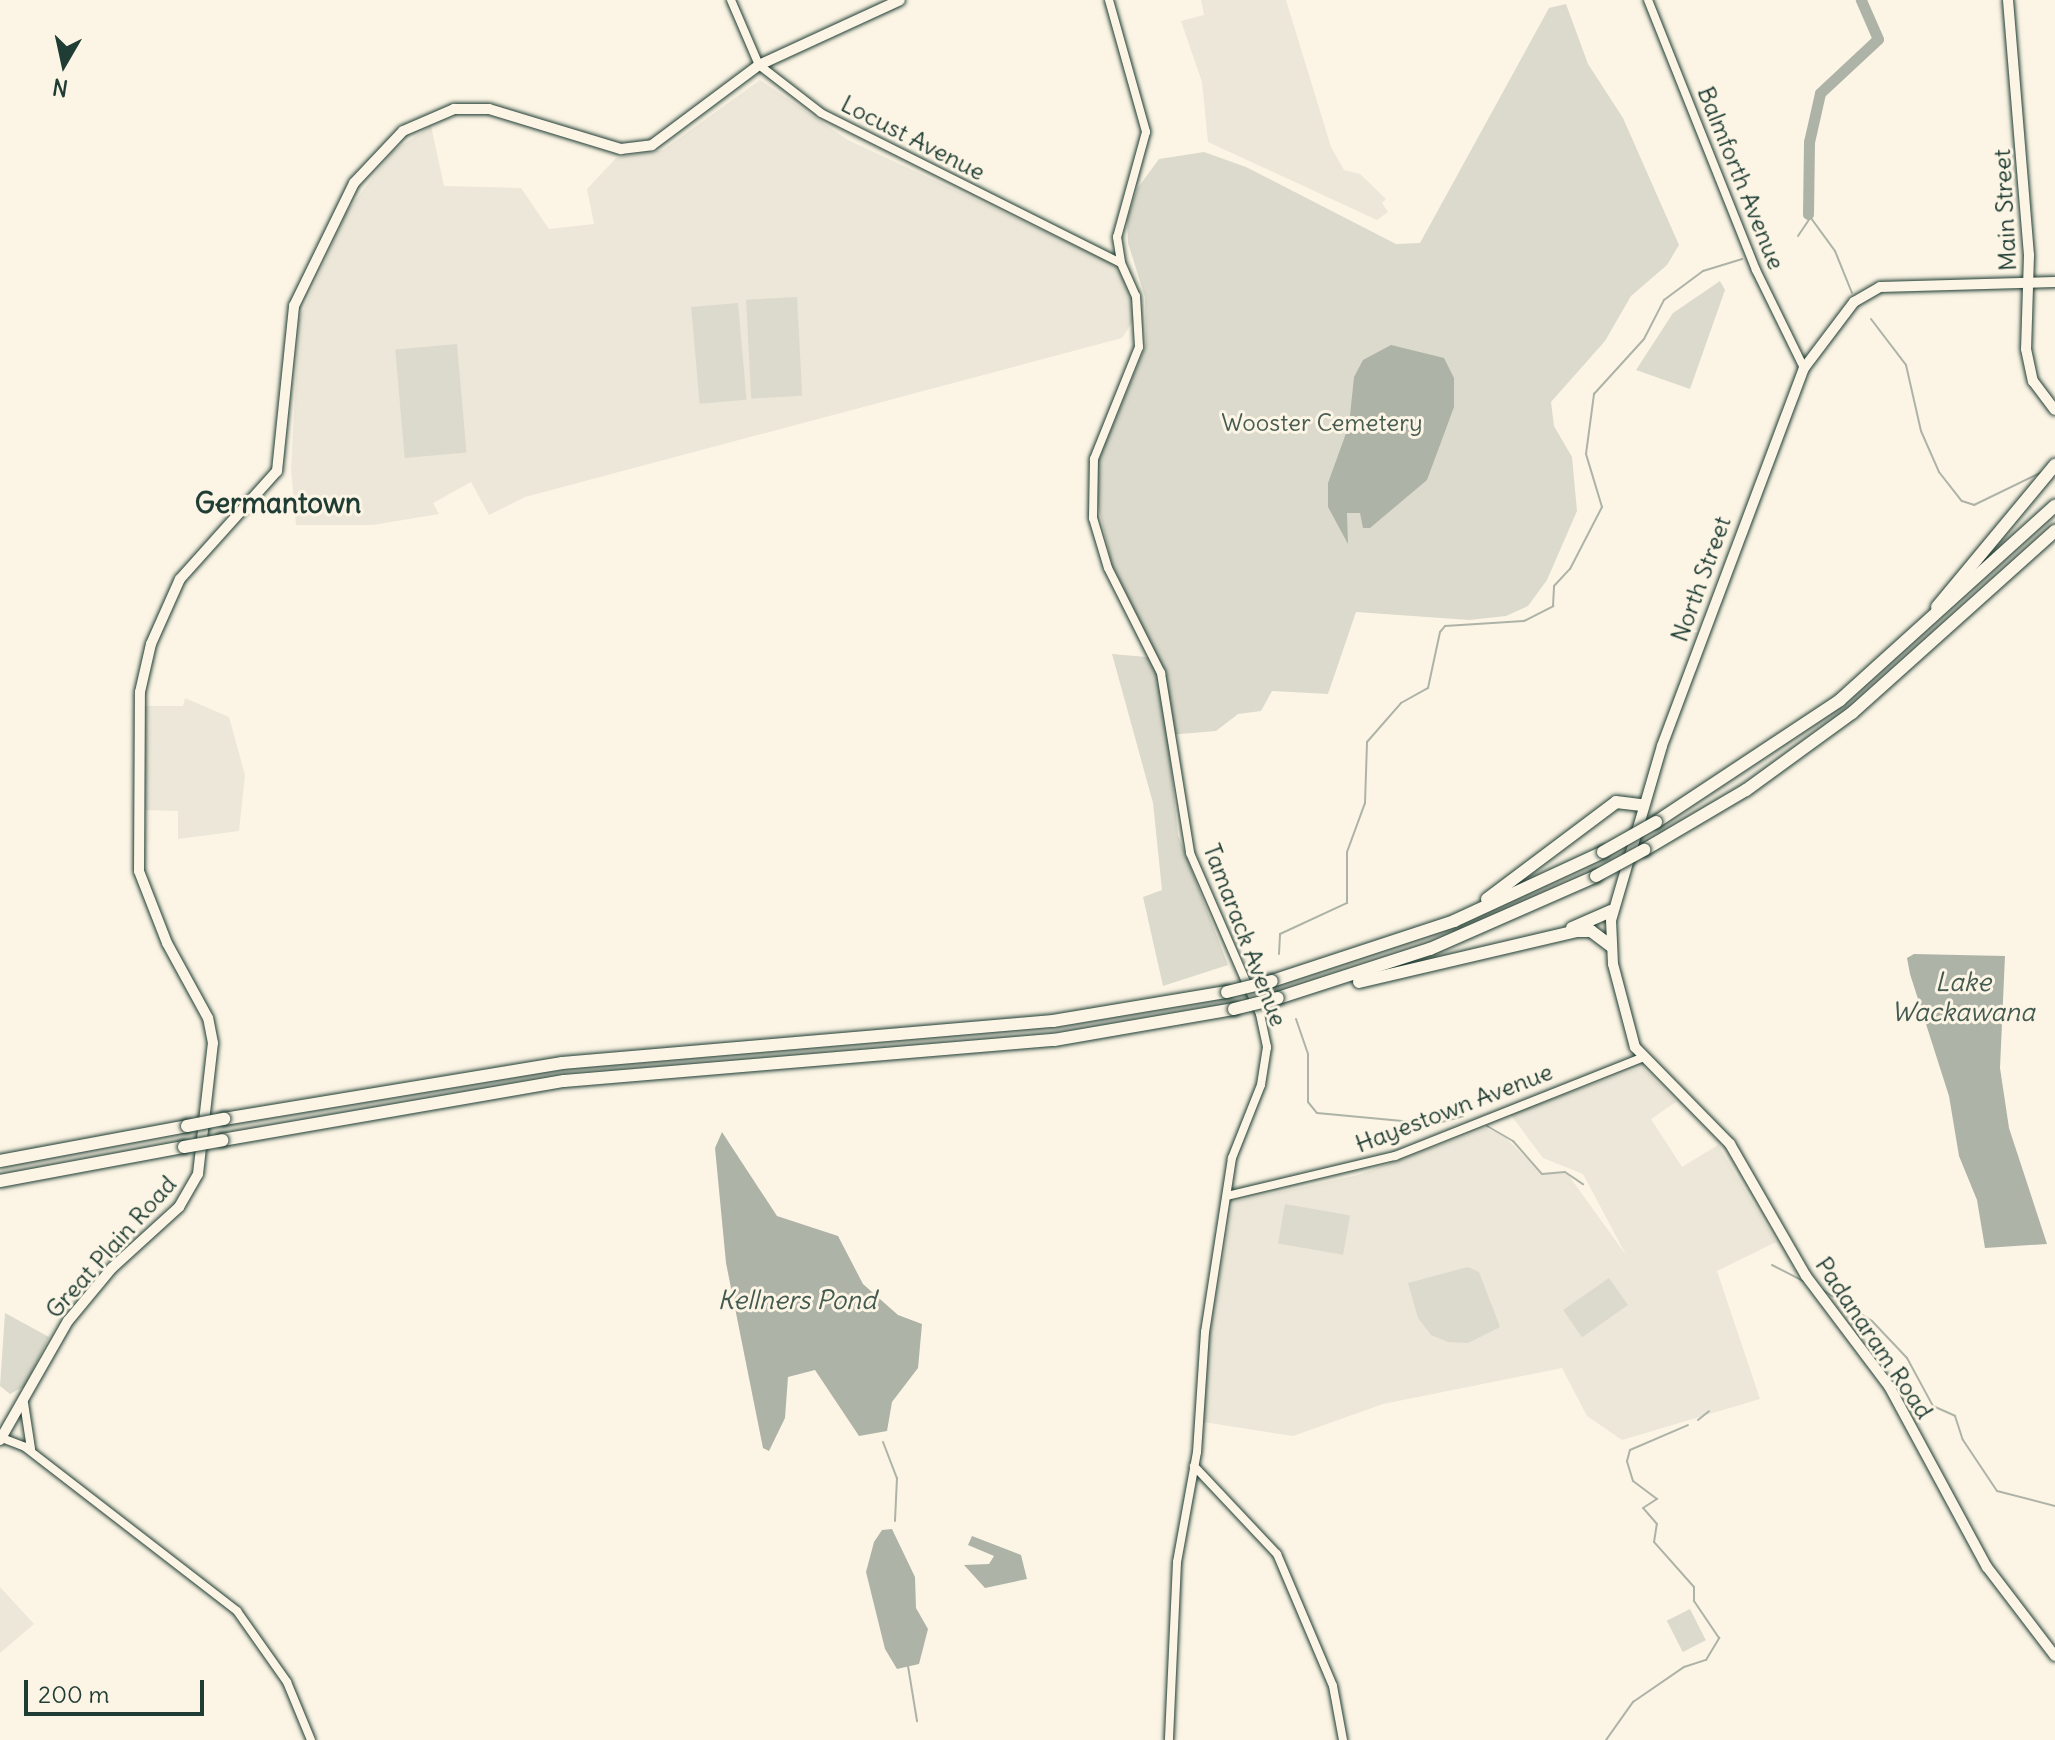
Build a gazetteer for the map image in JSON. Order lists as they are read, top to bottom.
{
  "streets": {
    "main road": [
      "Main Street",
      "North Street",
      "Great Plain Road",
      "Padanaram Road"
    ],
    "street": [
      "Locust Avenue",
      "Balmforth Avenue",
      "Tamarack Avenue",
      "Hayestown Avenue"
    ]
  },
  "crossings": [
    ["Locust Avenue", "Tamarack Avenue"],
    ["Locust Avenue", "Great Plain Road"],
    ["Balmforth Avenue", "North Street"],
    ["Main Street", "North Street"],
    ["North Street", "Hayestown Avenue"],
    ["North Street", "Padanaram Road"],
    ["Tamarack Avenue", "Hayestown Avenue"],
    ["Hayestown Avenue", "Padanaram Road"]
  ],
  "districts": ["Germantown"],
  "water": ["Lake Wackawana", "Kellners Pond"],
  "parks": ["Wooster Cemetery"],
  "scale_bar": "200 m",
  "north": "bottom"
}
